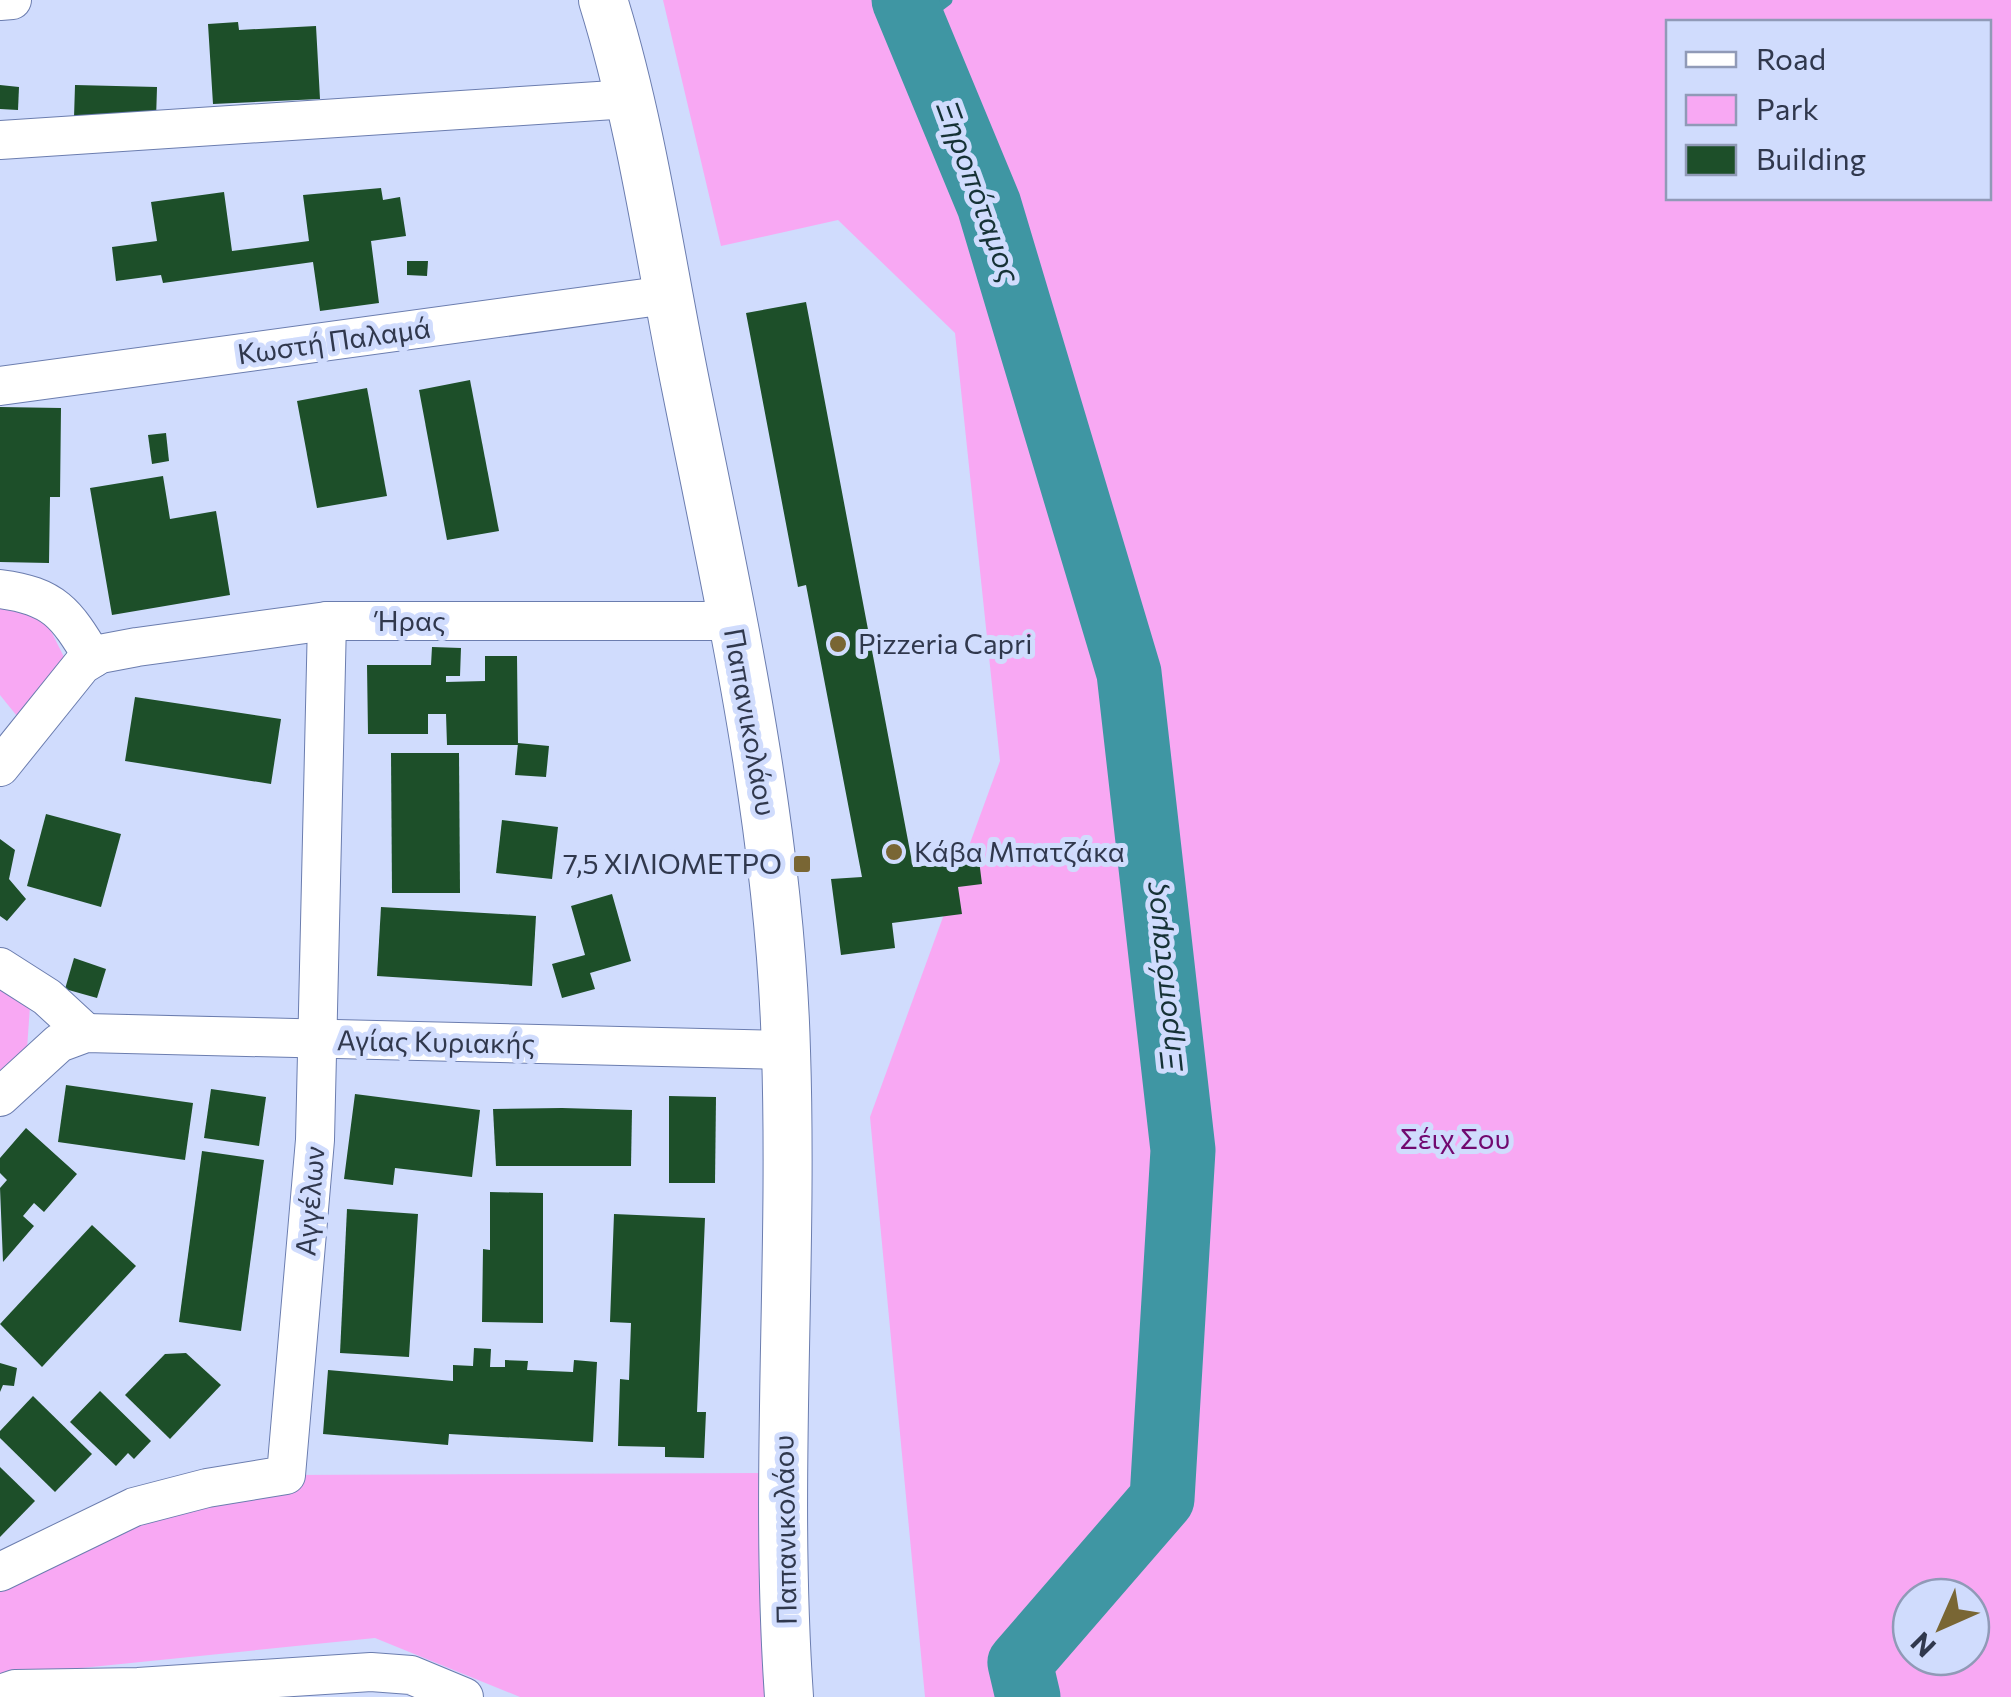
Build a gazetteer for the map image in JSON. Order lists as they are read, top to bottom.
{
  "streets": {
    "main road": ["Παπανικολάου"],
    "street": [
      "Κωστή Παλαμά",
      "Ήρας",
      "Αγίας Κυριακής",
      "Αγγέλων"
    ]
  },
  "crossings": [
    ["Κωστή Παλαμά", "Παπανικολάου"],
    ["Ήρας", "Παπανικολάου"],
    ["Ήρας", "Αγγέλων"],
    ["Παπανικολάου", "Αγίας Κυριακής"],
    ["Αγίας Κυριακής", "Αγγέλων"]
  ],
  "water": ["Ξηροπόταμος"],
  "parks": ["Σέιχ Σου"],
  "places": {
    "other": ["Pizzeria Capri", "Κάβα Μπατζάκα"],
    "transit": ["7,5 ΧΙΛΙΟΜΕΤΡΟ"]
  },
  "legend": ["Road", "Park", "Building"],
  "north": "bottom left"
}
